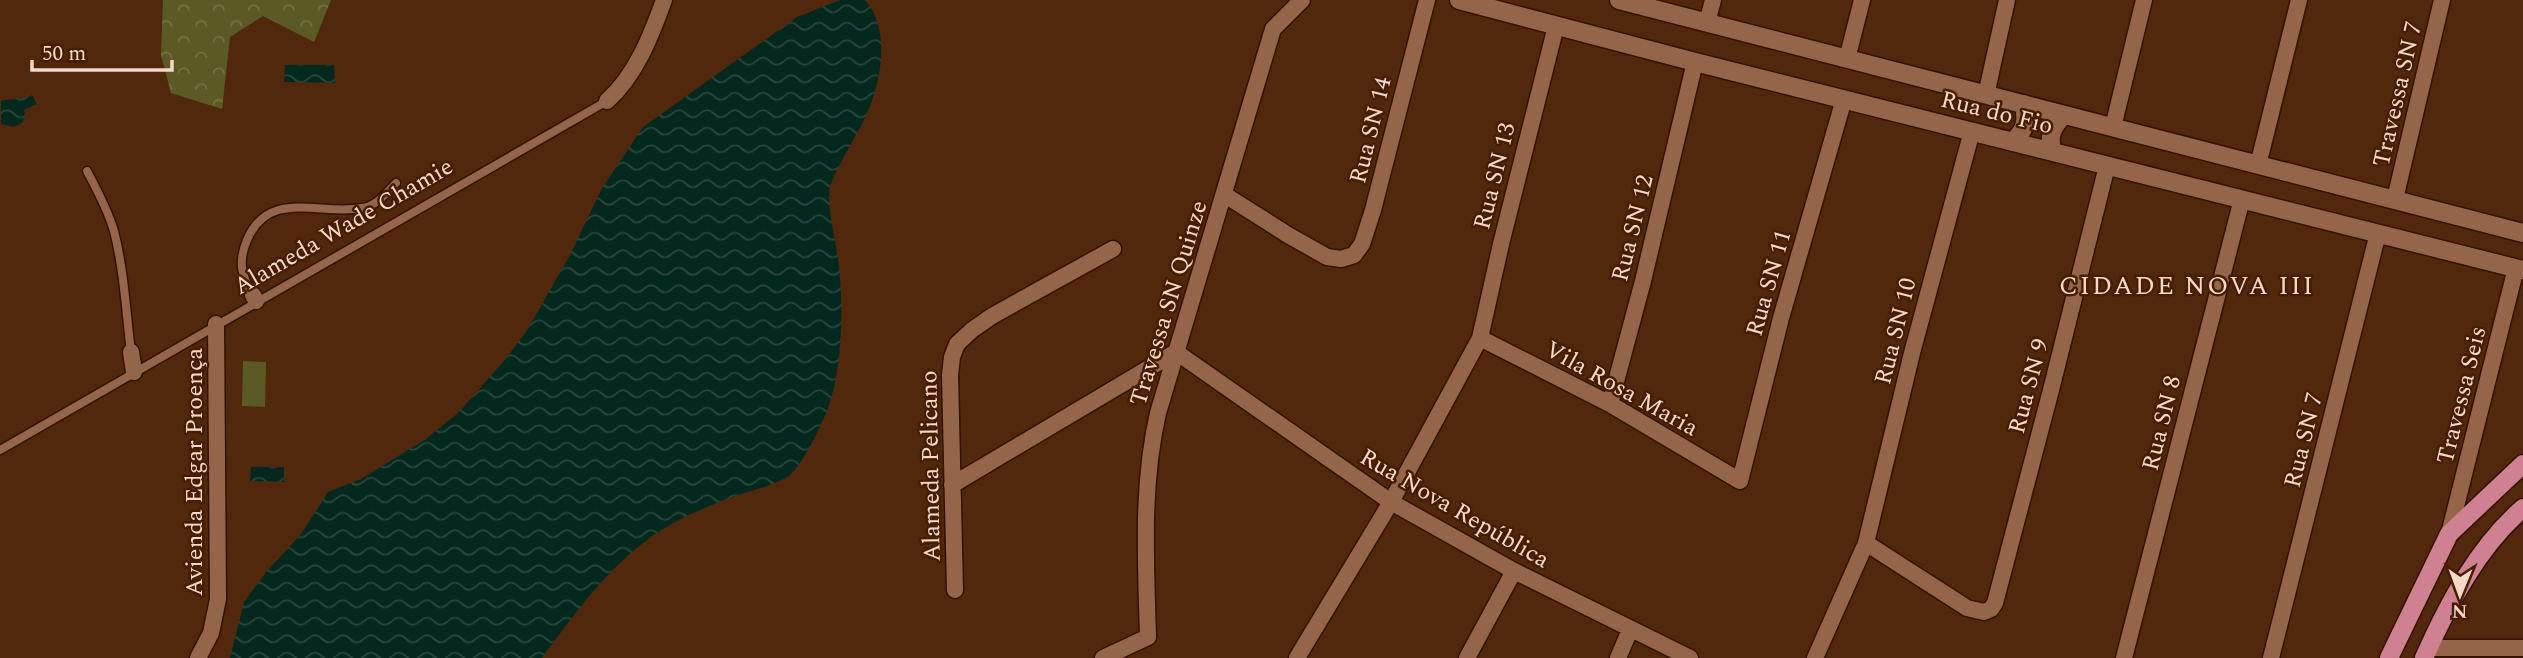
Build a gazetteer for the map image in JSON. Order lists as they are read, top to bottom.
{
  "streets": {
    "street": [
      "Travessa SN 7",
      "Rua do Fio",
      "Rua SN 14",
      "Rua SN 13",
      "Alameda Wade Chamie",
      "Rua SN 12",
      "Rua SN 11",
      "Travessa SN Quinze",
      "Rua SN 10",
      "Rua SN 9",
      "Vila Rosa Maria",
      "Travessa Seis",
      "Rua SN 8",
      "Rua SN 7",
      "Alameda Pelicano",
      "Avienda Edgar Proença",
      "Rua Nova República"
    ]
  },
  "crossings": [
    ["Travessa SN 7", "Rua do Fio"],
    ["Rua do Fio", "Rua SN 13"],
    ["Rua do Fio", "Rua SN 12"],
    ["Rua do Fio", "Rua SN 11"],
    ["Rua do Fio", "Rua SN 10"],
    ["Rua do Fio", "Rua SN 9"],
    ["Rua do Fio", "Travessa Seis"],
    ["Rua do Fio", "Rua SN 8"],
    ["Rua do Fio", "Rua SN 7"],
    ["Rua SN 14", "Travessa SN Quinze"],
    ["Rua SN 13", "Vila Rosa Maria"],
    ["Rua SN 13", "Rua Nova República"],
    ["Alameda Wade Chamie", "Avienda Edgar Proença"],
    ["Rua SN 12", "Vila Rosa Maria"],
    ["Rua SN 11", "Vila Rosa Maria"],
    ["Travessa SN Quinze", "Rua Nova República"],
    ["Rua SN 10", "Rua SN 9"]
  ],
  "districts": ["CIDADE NOVA III"],
  "scale_bar": "50 m",
  "north": "bottom"
}
